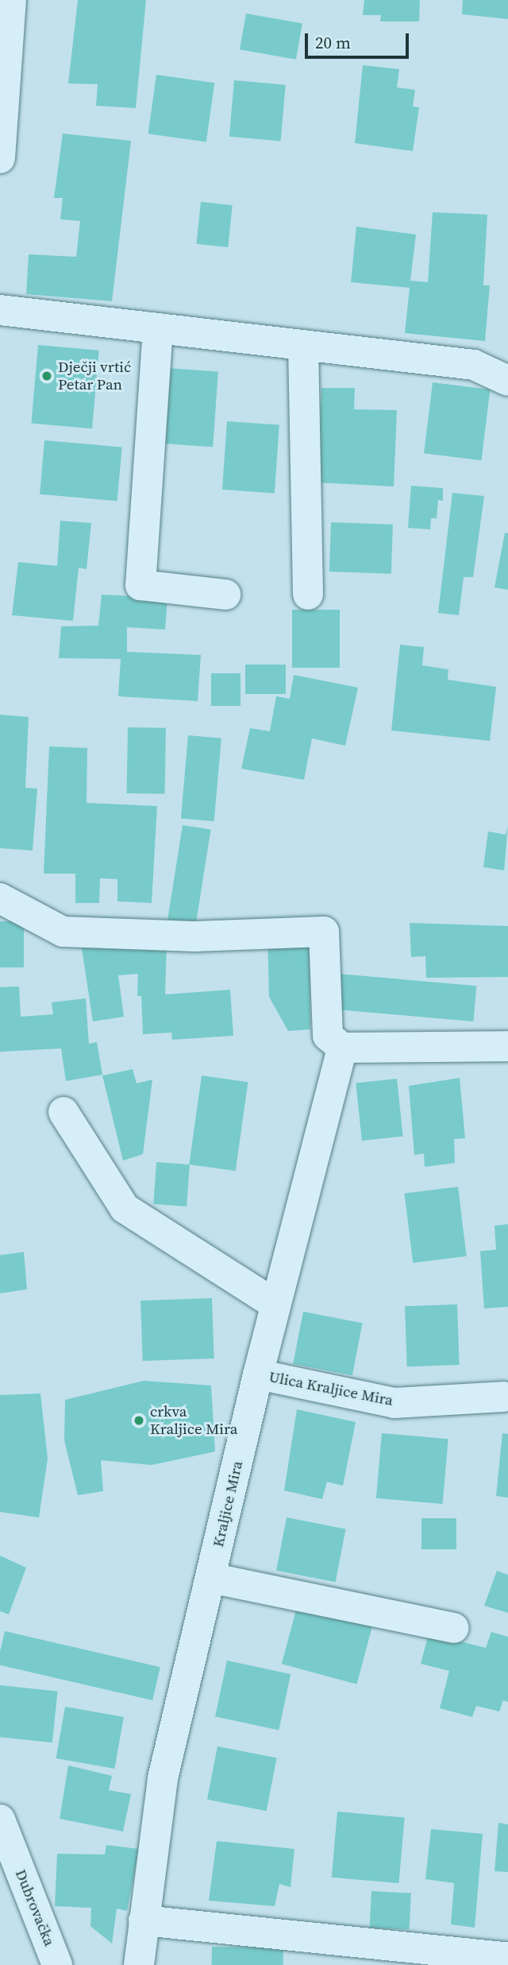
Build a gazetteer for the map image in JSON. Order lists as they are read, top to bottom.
{
  "streets": {
    "street": ["Ulica Kraljice Mira", "Kraljice Mira", "Dubrovačka"]
  },
  "crossings": [
    ["Ulica Kraljice Mira", "Kraljice Mira"]
  ],
  "places": ["Dječji vrtić Petar Pan", "crkva Kraljice Mira"],
  "scale_bar": "20 m"
}
